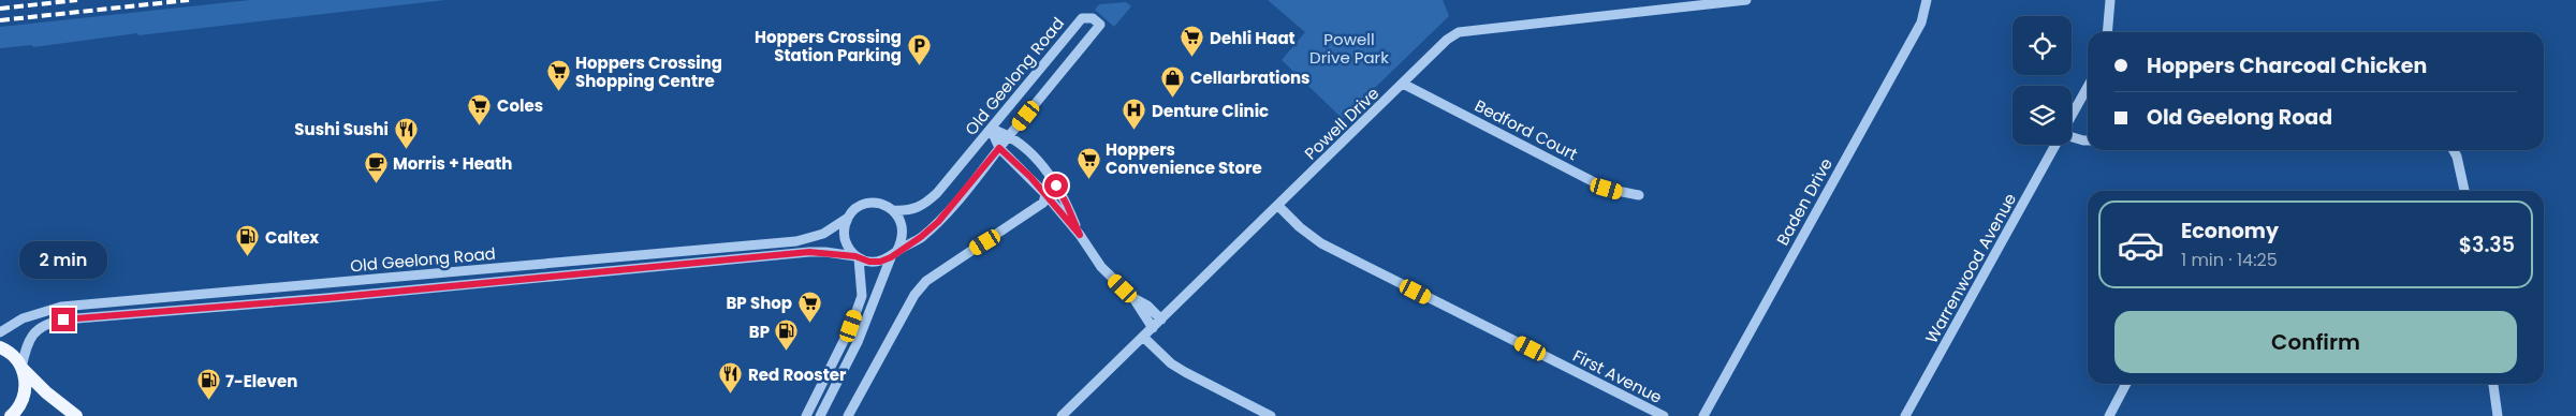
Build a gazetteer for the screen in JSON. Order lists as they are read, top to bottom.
{
  "streets": {
    "street": [
      "Old Geelong Road",
      "Powell Drive",
      "Bedford Court",
      "Baden Drive",
      "Warrenwood Avenue",
      "First Avenue"
    ]
  },
  "crossings": [
    ["Powell Drive", "Bedford Court"],
    ["Powell Drive", "First Avenue"]
  ],
  "parks": ["Powell Drive Park"],
  "places": {
    "supermarket": [
      "Dehli Haat",
      "Hoppers Crossing Shopping Centre",
      "Coles",
      "Hoppers Convenience Store",
      "BP Shop"
    ],
    "parking": ["Hoppers Crossing Station Parking"],
    "shop": ["Cellarbrations"],
    "hospital": ["Denture Clinic"],
    "restaurant": ["Sushi Sushi", "Red Rooster"],
    "cafe": ["Morris + Heath"],
    "fuel station": ["Caltex", "BP", "7-Eleven"]
  },
  "page": {
    "banner": ["Hoppers Charcoal Chicken", "Old Geelong Road"],
    "list": [
      {
        "name": "Economy",
        "note": "1 min · 14:25",
        "value": "$3.35"
      }
    ],
    "bubble": "2 min",
    "buttons": "Confirm"
  }
}
